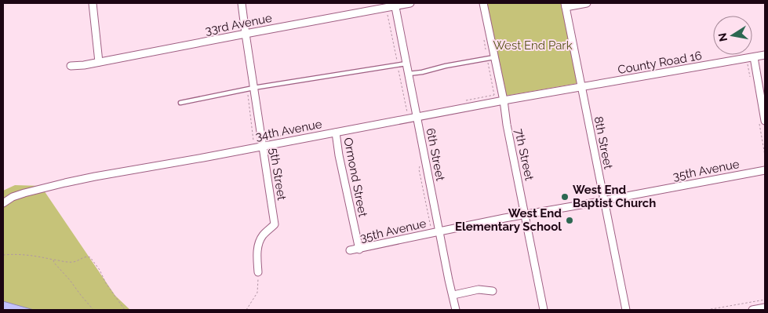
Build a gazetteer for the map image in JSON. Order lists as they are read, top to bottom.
{
  "streets": {
    "street": [
      "33rd Avenue",
      "County Road 16",
      "34th Avenue",
      "8th Street",
      "6th Street",
      "7th Street",
      "35th Avenue",
      "5th Street",
      "Ormond Street"
    ]
  },
  "crossings": [
    ["33rd Avenue", "6th Street"],
    ["33rd Avenue", "5th Street"],
    ["County Road 16", "34th Avenue"],
    ["County Road 16", "8th Street"],
    ["34th Avenue", "8th Street"],
    ["34th Avenue", "6th Street"],
    ["34th Avenue", "7th Street"],
    ["34th Avenue", "5th Street"],
    ["34th Avenue", "Ormond Street"],
    ["8th Street", "35th Avenue"],
    ["6th Street", "35th Avenue"],
    ["7th Street", "35th Avenue"],
    ["35th Avenue", "Ormond Street"]
  ],
  "parks": ["West End Park"],
  "places": ["West End Baptist Church", "West End Elementary School"],
  "north": "left"
}
